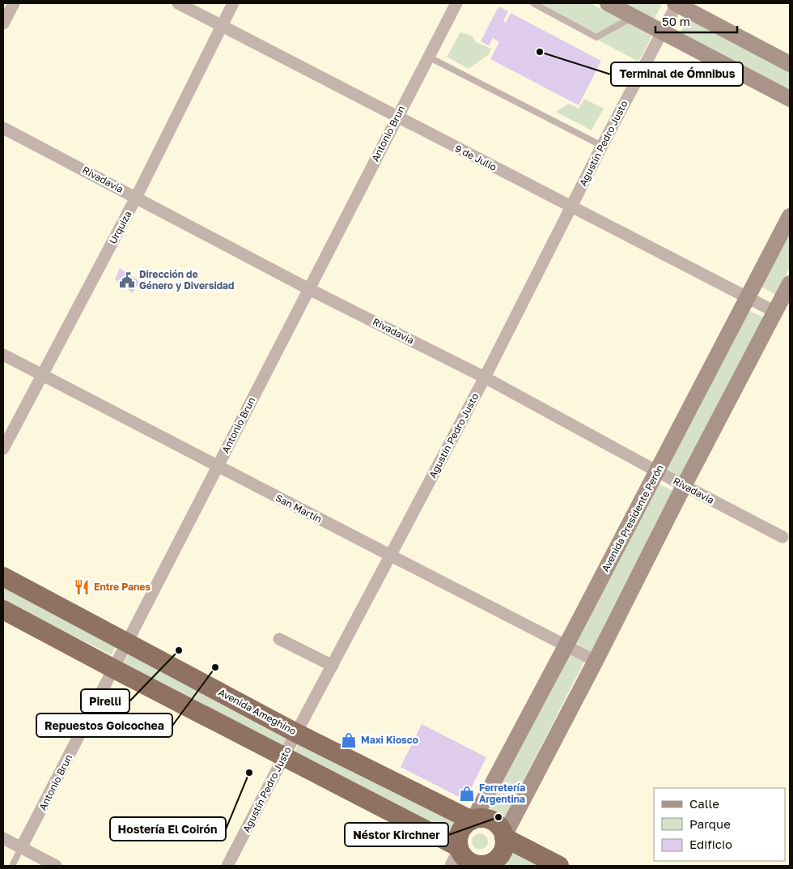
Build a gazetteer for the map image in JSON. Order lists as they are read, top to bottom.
{
  "streets": {
    "highway": ["Avenida Ameghino"],
    "main road": ["Avenida Presidente Perón"],
    "street": [
      "Antonio Brun",
      "Agustín Pedro Justo",
      "9 de Julio",
      "Rivadavia",
      "Urquiza",
      "San Martín"
    ]
  },
  "crossings": [
    ["Antonio Brun", "9 de Julio"],
    ["Antonio Brun", "Rivadavia"],
    ["Antonio Brun", "San Martín"],
    ["Antonio Brun", "Avenida Ameghino"],
    ["Agustín Pedro Justo", "9 de Julio"],
    ["Agustín Pedro Justo", "Rivadavia"],
    ["Agustín Pedro Justo", "San Martín"],
    ["Agustín Pedro Justo", "Avenida Ameghino"],
    ["9 de Julio", "Urquiza"],
    ["9 de Julio", "Avenida Presidente Perón"],
    ["Rivadavia", "Urquiza"],
    ["Rivadavia", "Avenida Presidente Perón"],
    ["Urquiza", "San Martín"],
    ["San Martín", "Avenida Presidente Perón"],
    ["Avenida Presidente Perón", "Avenida Ameghino"]
  ],
  "places": {
    "other": [
      "Terminal de Ómnibus",
      "Pirelli",
      "Repuestos Goicochea",
      "Hostería El Coirón",
      "Néstor Kirchner"
    ],
    "public building": ["Dirección de Género y Diversidad"],
    "restaurant": ["Entre Panes"],
    "shop": ["Maxi Kiosco", "Ferretería Argentina"]
  },
  "legend": ["Calle", "Parque", "Edificio"],
  "scale_bar": "50 m"
}
